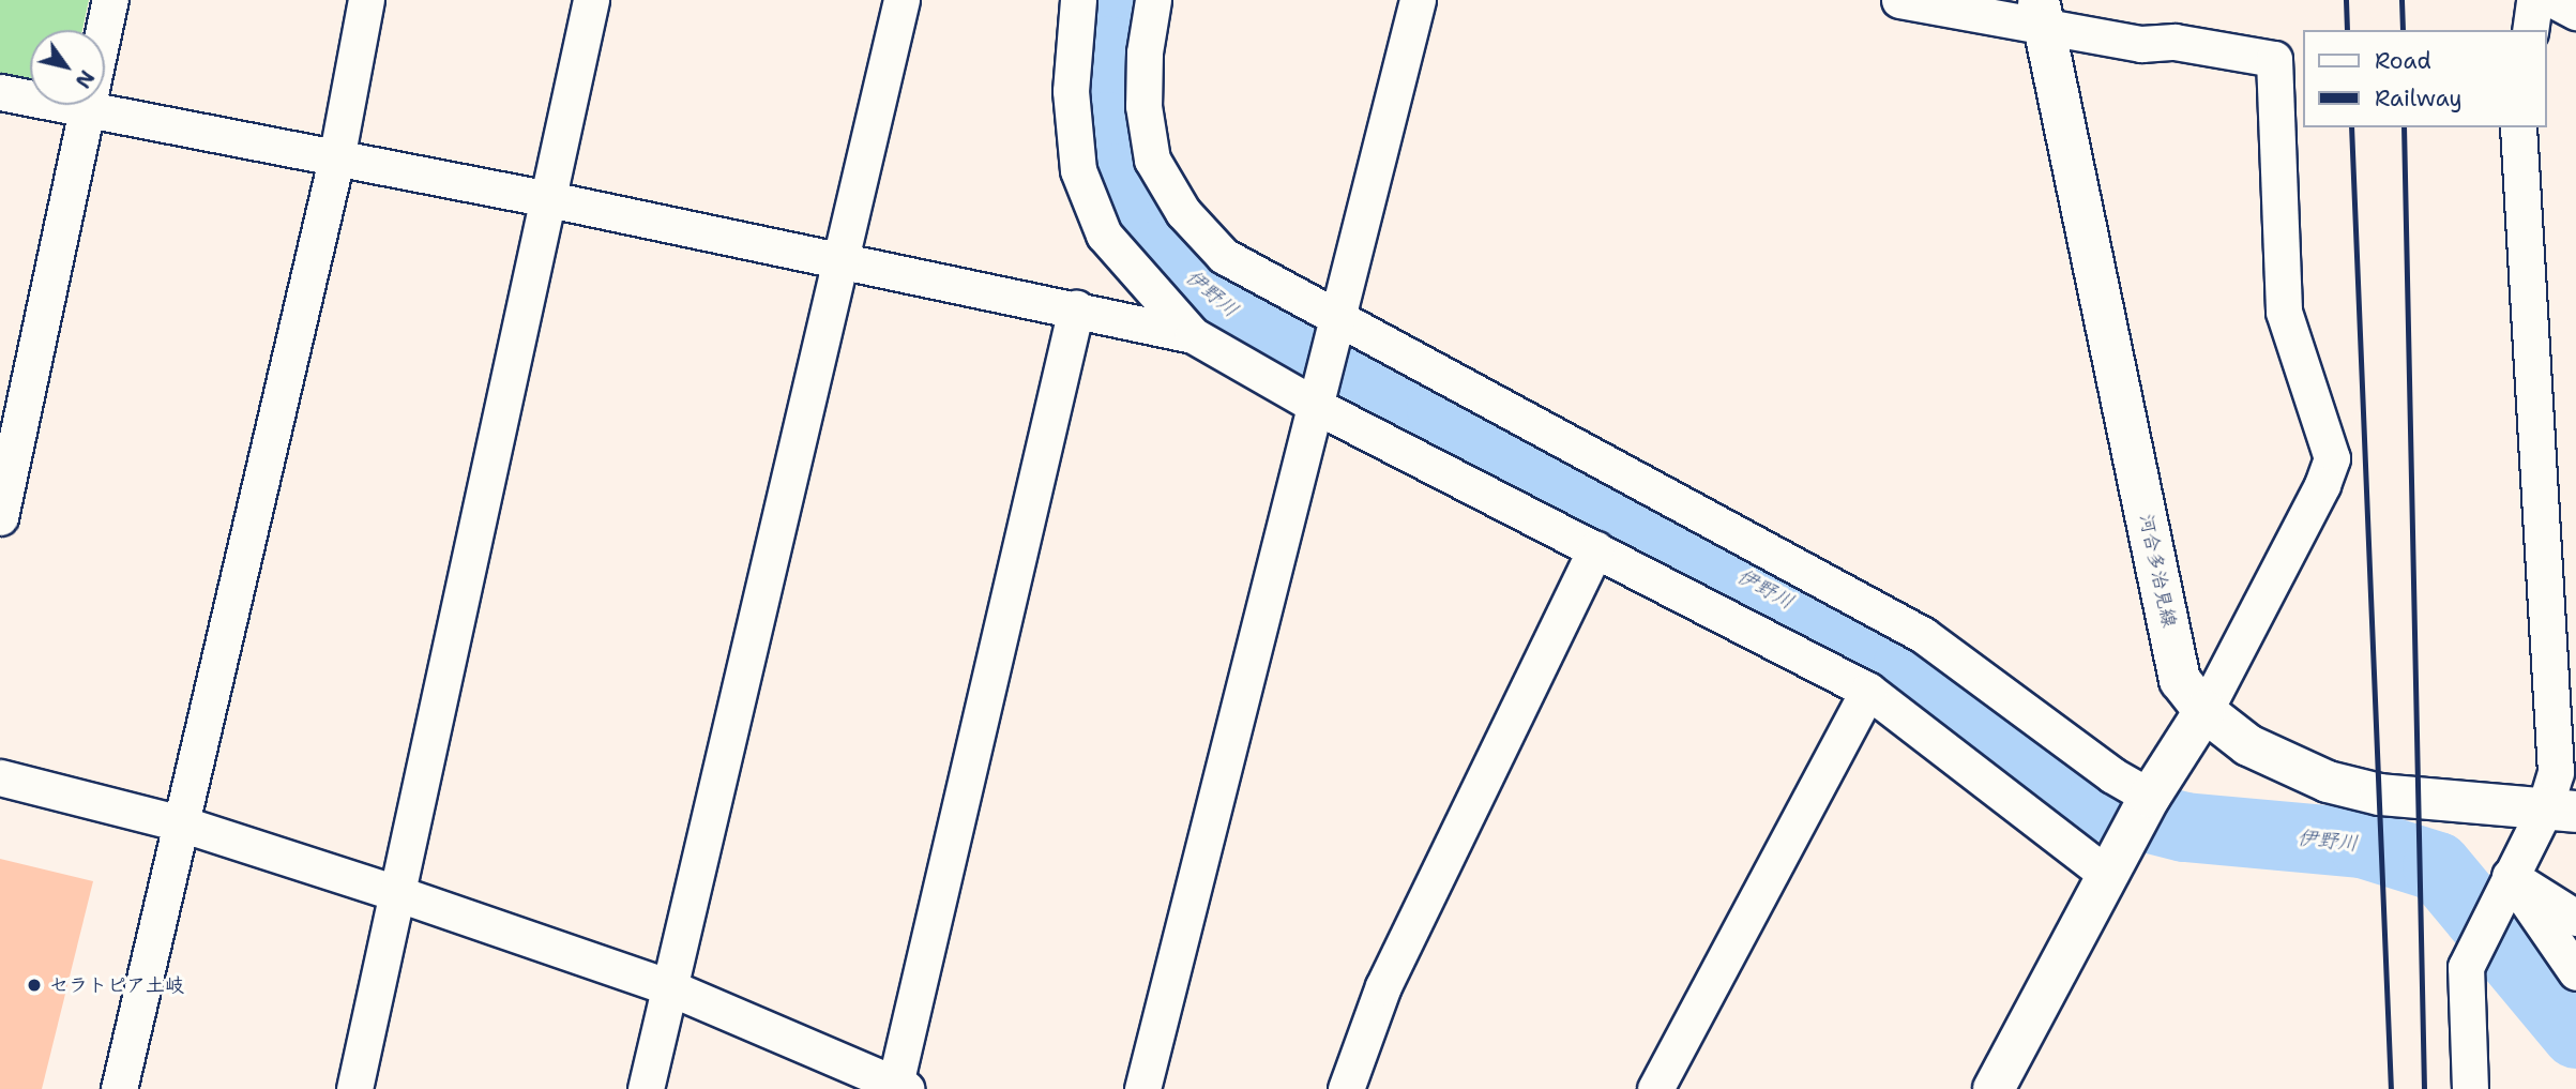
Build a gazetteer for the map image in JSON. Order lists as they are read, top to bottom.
{
  "streets": {
    "main road": ["河合多治見線"]
  },
  "water": ["伊野川"],
  "places": ["セラトピア土岐"],
  "legend": ["Road", "Railway"],
  "north": "bottom right"
}
